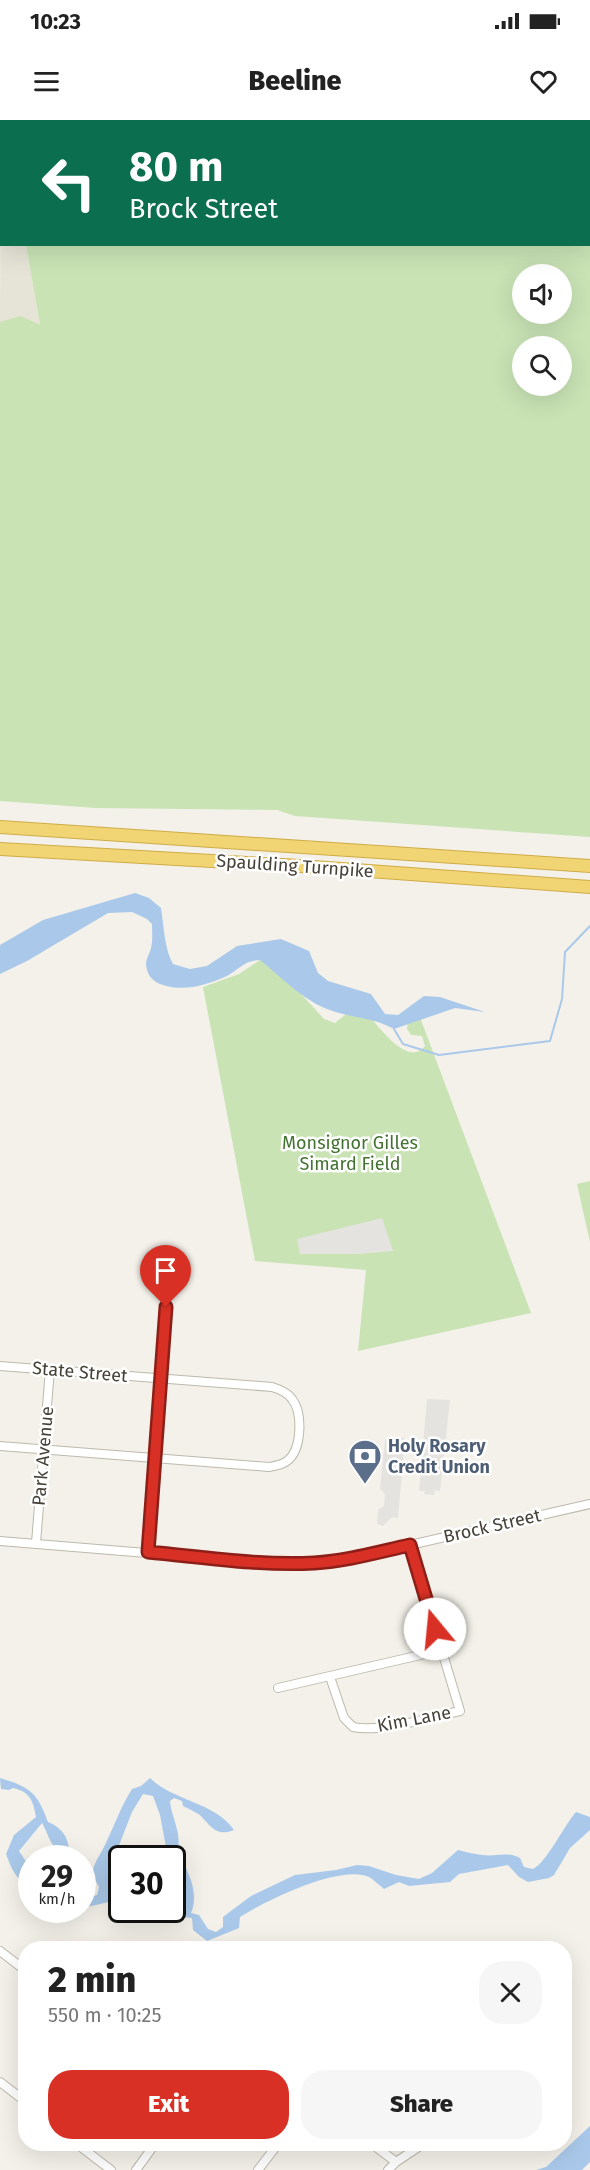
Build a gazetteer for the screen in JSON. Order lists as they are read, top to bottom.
{
  "streets": {
    "highway": ["Spaulding Turnpike"],
    "street": [
      "State Street",
      "Park Avenue",
      "Brock Street",
      "Kim Lane"
    ]
  },
  "crossings": [
    ["State Street", "Park Avenue"],
    ["Park Avenue", "Brock Street"]
  ],
  "parks": ["Monsignor Gilles Simard Field"],
  "places": {
    "bank": ["Holy Rosary Credit Union"]
  },
  "page": {
    "status": "10:23",
    "header": "Beeline",
    "turn": ["80 m", "Brock Street"],
    "speed": "29 km/h",
    "limit": "30",
    "heading": ["2 min", "550 m · 10:25"],
    "buttons": ["Exit", "Share"]
  }
}
